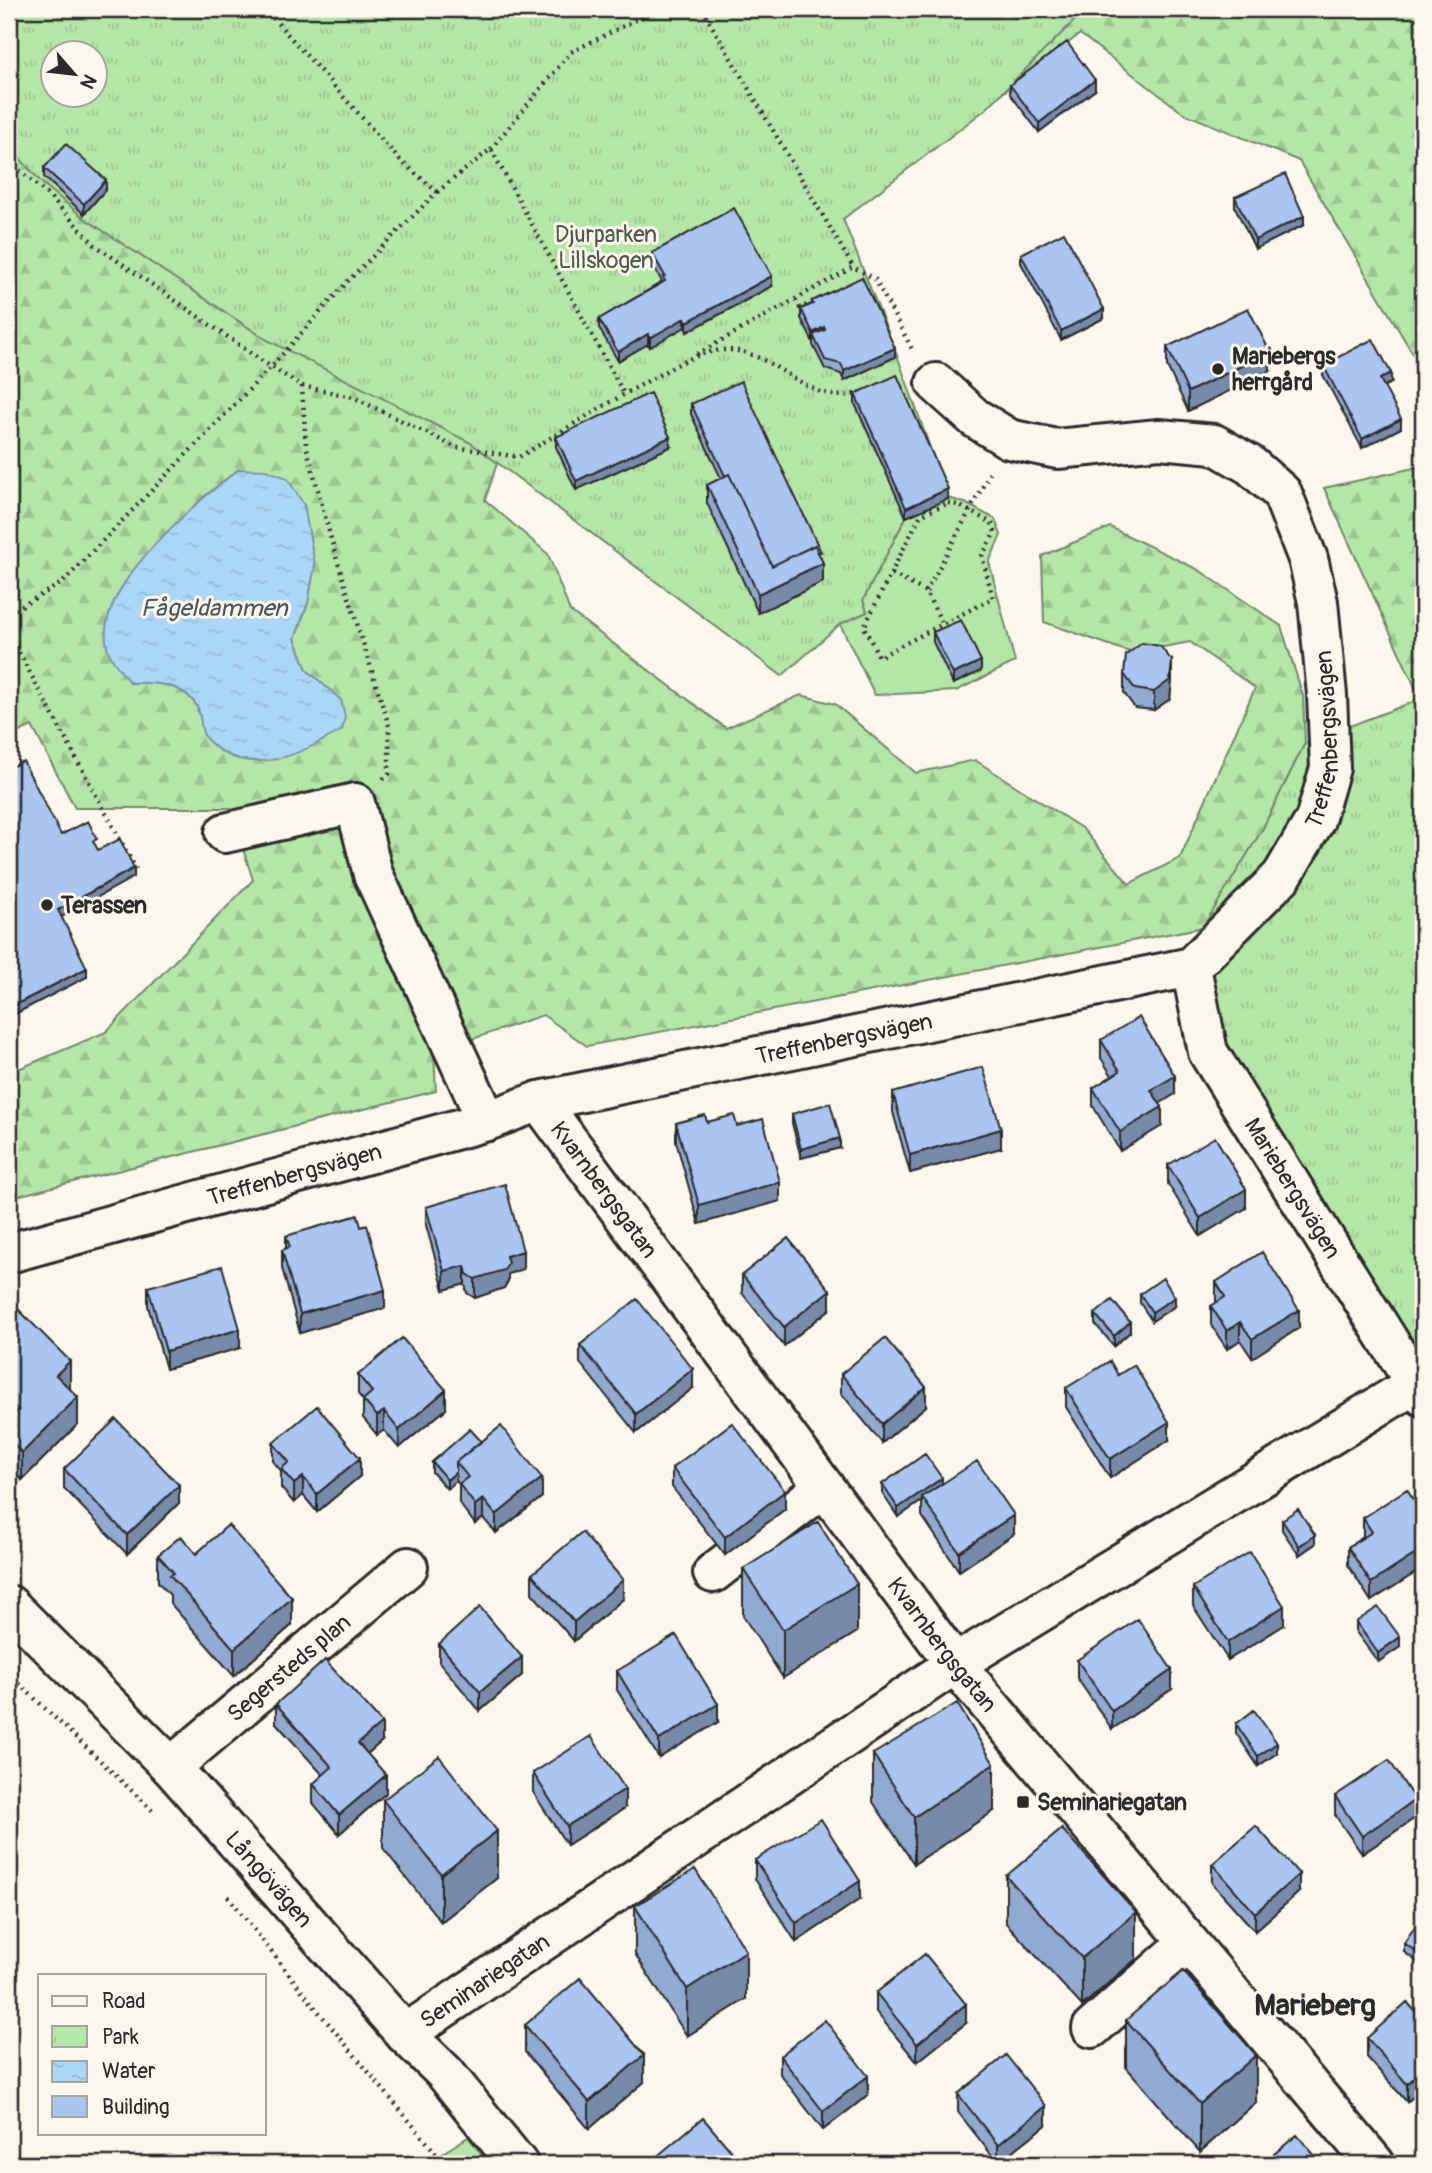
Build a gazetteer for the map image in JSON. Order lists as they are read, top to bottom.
{
  "streets": {
    "street": [
      "Treffenbergsvägen",
      "Mariebergsvägen",
      "Kvarnbergsgatan",
      "Segersteds plan",
      "Långövägen",
      "Seminariegatan"
    ]
  },
  "crossings": [
    ["Treffenbergsvägen", "Mariebergsvägen"],
    ["Treffenbergsvägen", "Kvarnbergsgatan"],
    ["Mariebergsvägen", "Seminariegatan"],
    ["Kvarnbergsgatan", "Seminariegatan"],
    ["Segersteds plan", "Långövägen"],
    ["Långövägen", "Seminariegatan"]
  ],
  "districts": ["Marieberg"],
  "water": ["Fågeldammen"],
  "parks": ["Djurparken Lillskogen"],
  "places": {
    "other": ["Mariebergs herrgård", "Terassen"],
    "transit": ["Seminariegatan"]
  },
  "legend": [
    "Road",
    "Park",
    "Water",
    "Building"
  ],
  "north": "bottom right"
}
